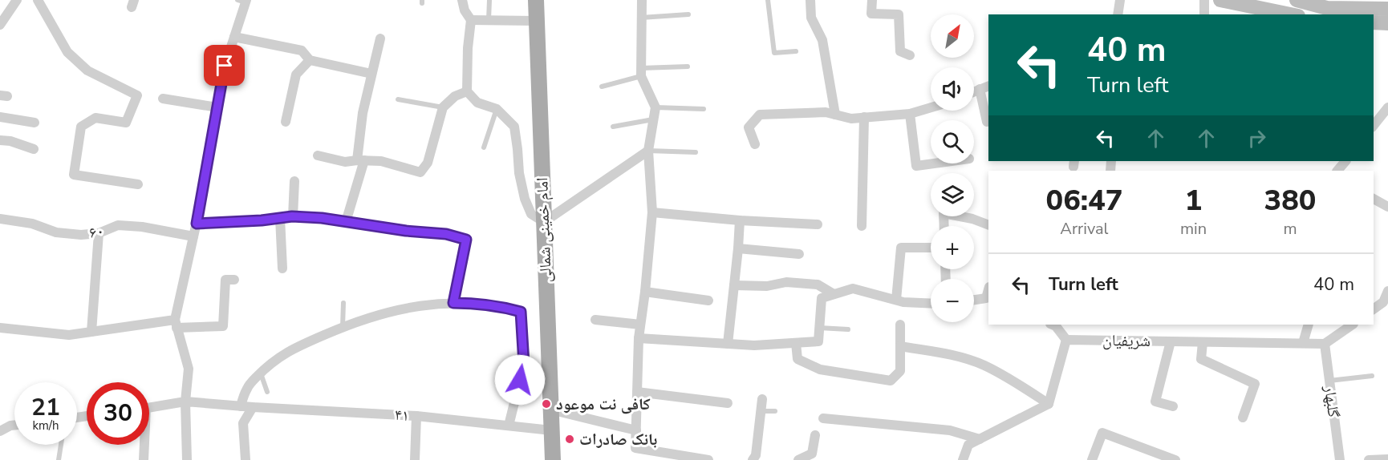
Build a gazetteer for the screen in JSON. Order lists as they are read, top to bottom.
{
  "streets": {
    "main road": ["امام خمینی شمالی"],
    "street": [
      "۶۰",
      "شریفیان",
      "گلبهار",
      "۴۱"
    ]
  },
  "crossings": [
    ["امام خمینی شمالی", "۴۱"],
    ["شریفیان", "گلبهار"]
  ],
  "places": ["کافی نت موعود", "بانک صادرات"],
  "north": "top right",
  "page": {
    "map_buttons": ["+", "−"],
    "turn": ["40 m", "Turn left"],
    "eta": [
      "06:47",
      "Arrival",
      "1",
      "min",
      "380",
      "m"
    ],
    "list": [
      {
        "name": "Turn left",
        "value": "40 m"
      }
    ],
    "speed": "21 km/h",
    "limit": "30"
  }
}
